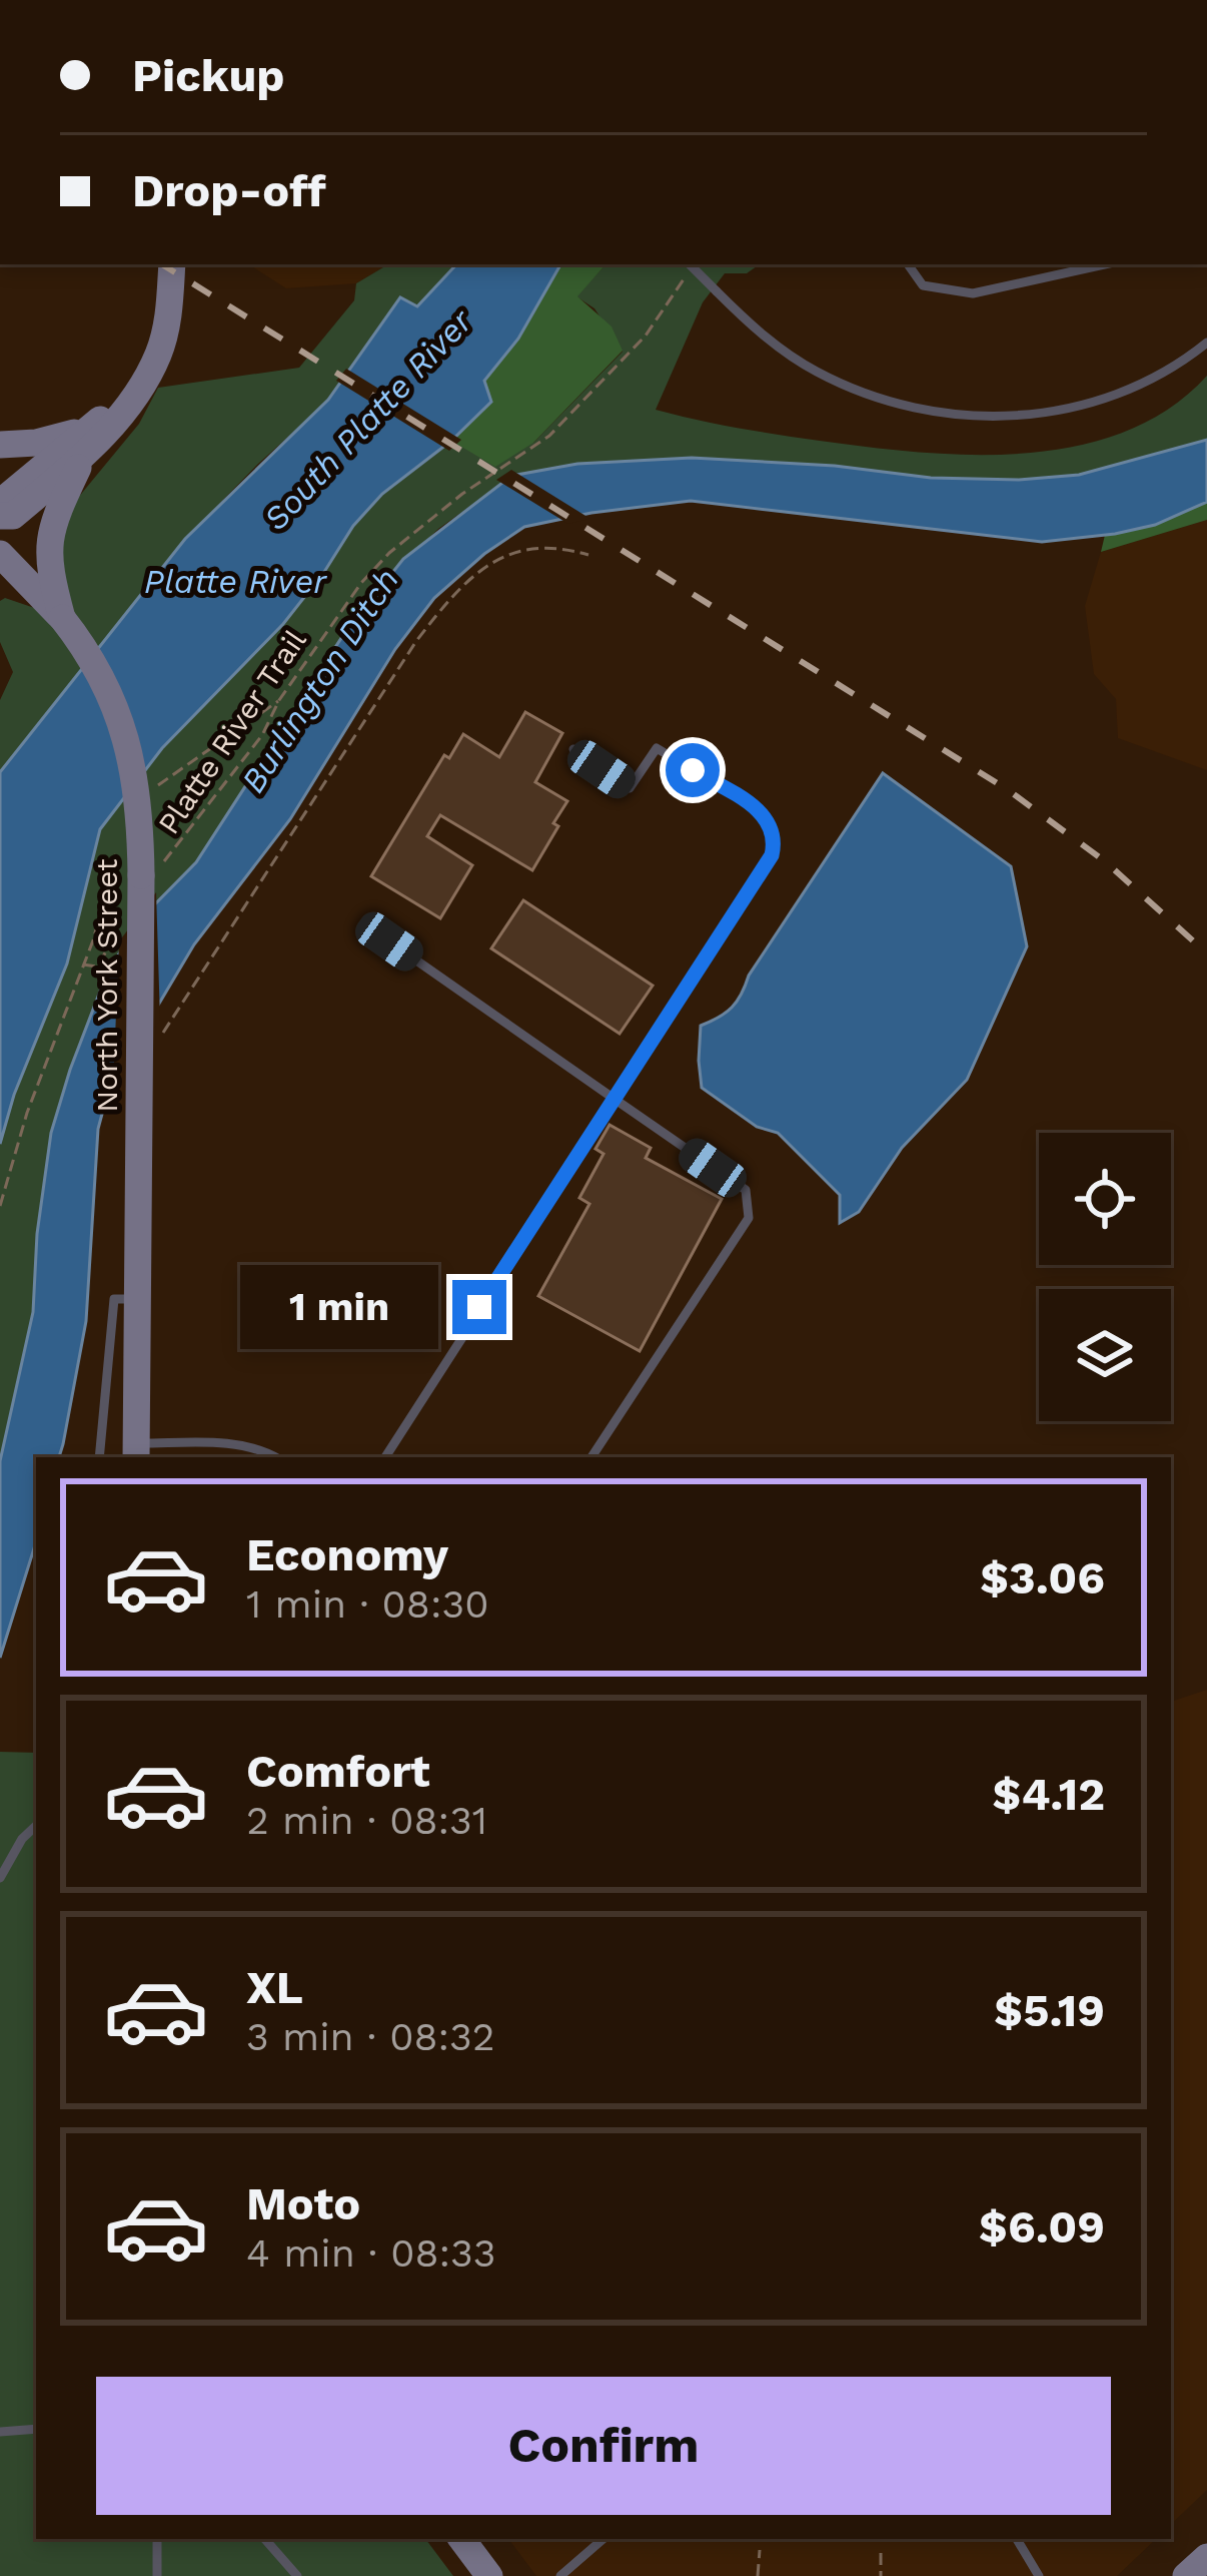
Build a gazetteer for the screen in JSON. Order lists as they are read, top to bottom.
{
  "streets": {
    "main road": ["North York Street"],
    "path": ["Platte River Trail"]
  },
  "crossings": [
    ["Platte River Trail", "North York Street"]
  ],
  "water": ["South Platte River", "Platte River", "Burlington Ditch"],
  "page": {
    "banner": ["Pickup", "Drop-off"],
    "bubble": "1 min",
    "list": [
      {
        "name": "Economy",
        "note": "1 min · 08:30",
        "value": "$3.06"
      },
      {
        "name": "Comfort",
        "note": "2 min · 08:31",
        "value": "$4.12"
      },
      {
        "name": "XL",
        "note": "3 min · 08:32",
        "value": "$5.19"
      },
      {
        "name": "Moto",
        "note": "4 min · 08:33",
        "value": "$6.09"
      }
    ],
    "buttons": "Confirm"
  }
}
